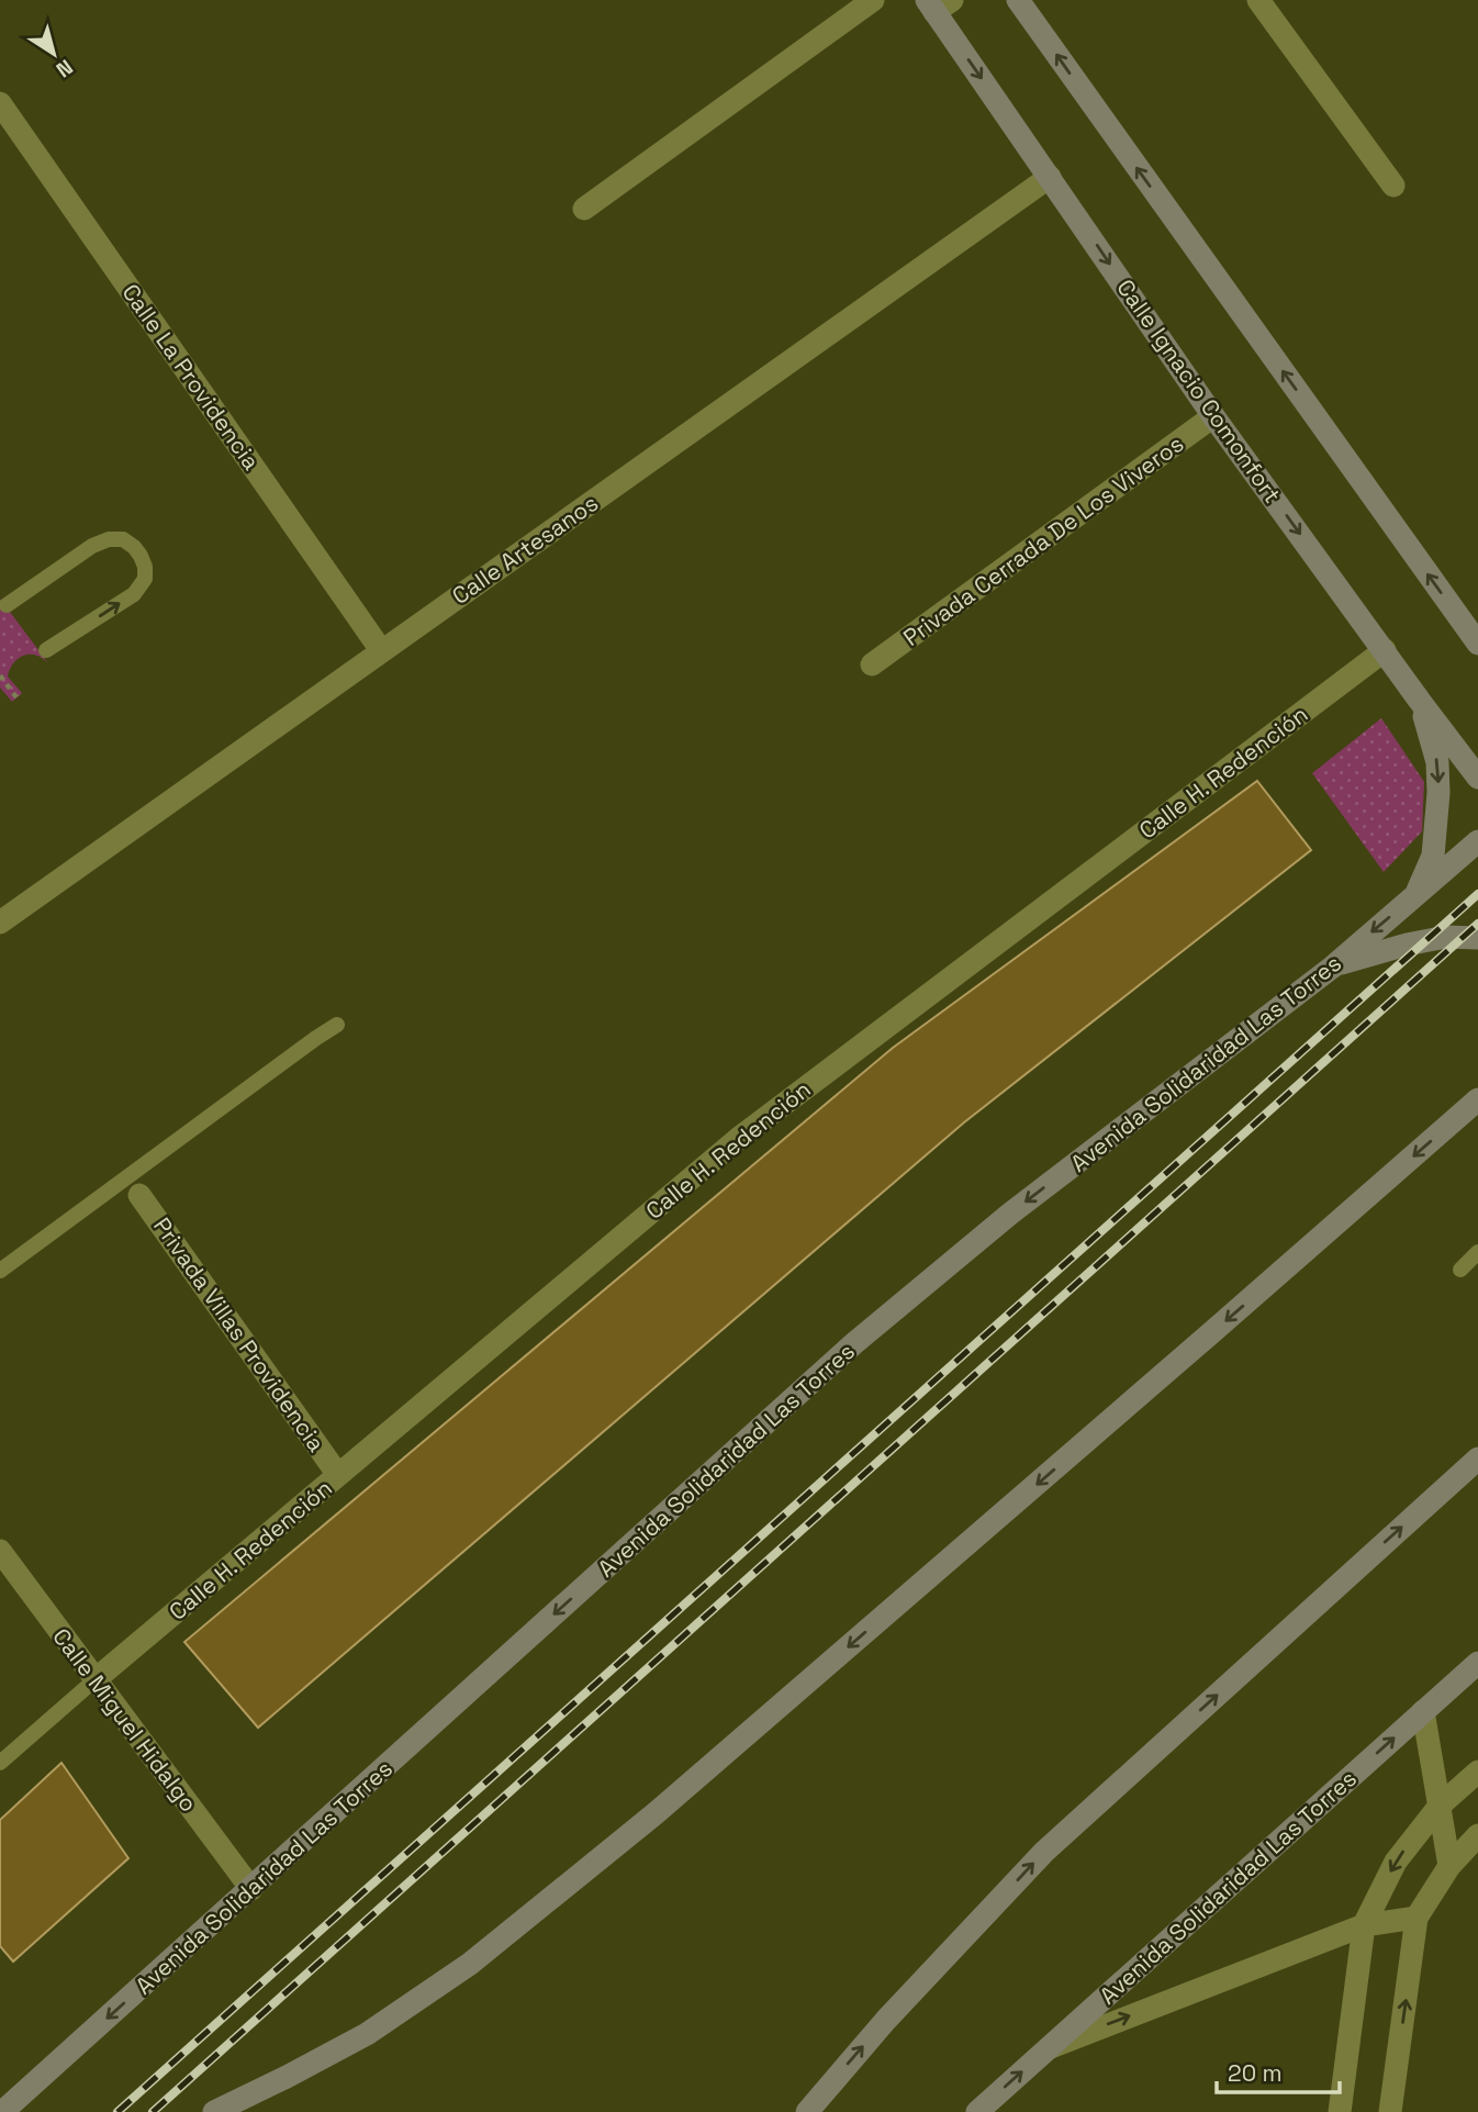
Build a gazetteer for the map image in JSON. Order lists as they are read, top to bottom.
{
  "streets": {
    "main road": ["Calle Ignacio Comonfort", "Avenida Solidaridad Las Torres"],
    "street": [
      "Calle La Providencia",
      "Privada Cerrada De Los Viveros",
      "Calle Artesanos",
      "Calle H. Redención",
      "Privada Villas Providencia",
      "Calle Miguel Hidalgo"
    ]
  },
  "crossings": [
    ["Calle La Providencia", "Calle Artesanos"],
    ["Calle Ignacio Comonfort", "Privada Cerrada De Los Viveros"],
    ["Calle Ignacio Comonfort", "Calle Artesanos"],
    ["Calle Ignacio Comonfort", "Calle H. Redención"],
    ["Calle H. Redención", "Privada Villas Providencia"],
    ["Calle H. Redención", "Calle Miguel Hidalgo"],
    ["Avenida Solidaridad Las Torres", "Calle Miguel Hidalgo"]
  ],
  "scale_bar": "20 m",
  "north": "bottom right"
}
